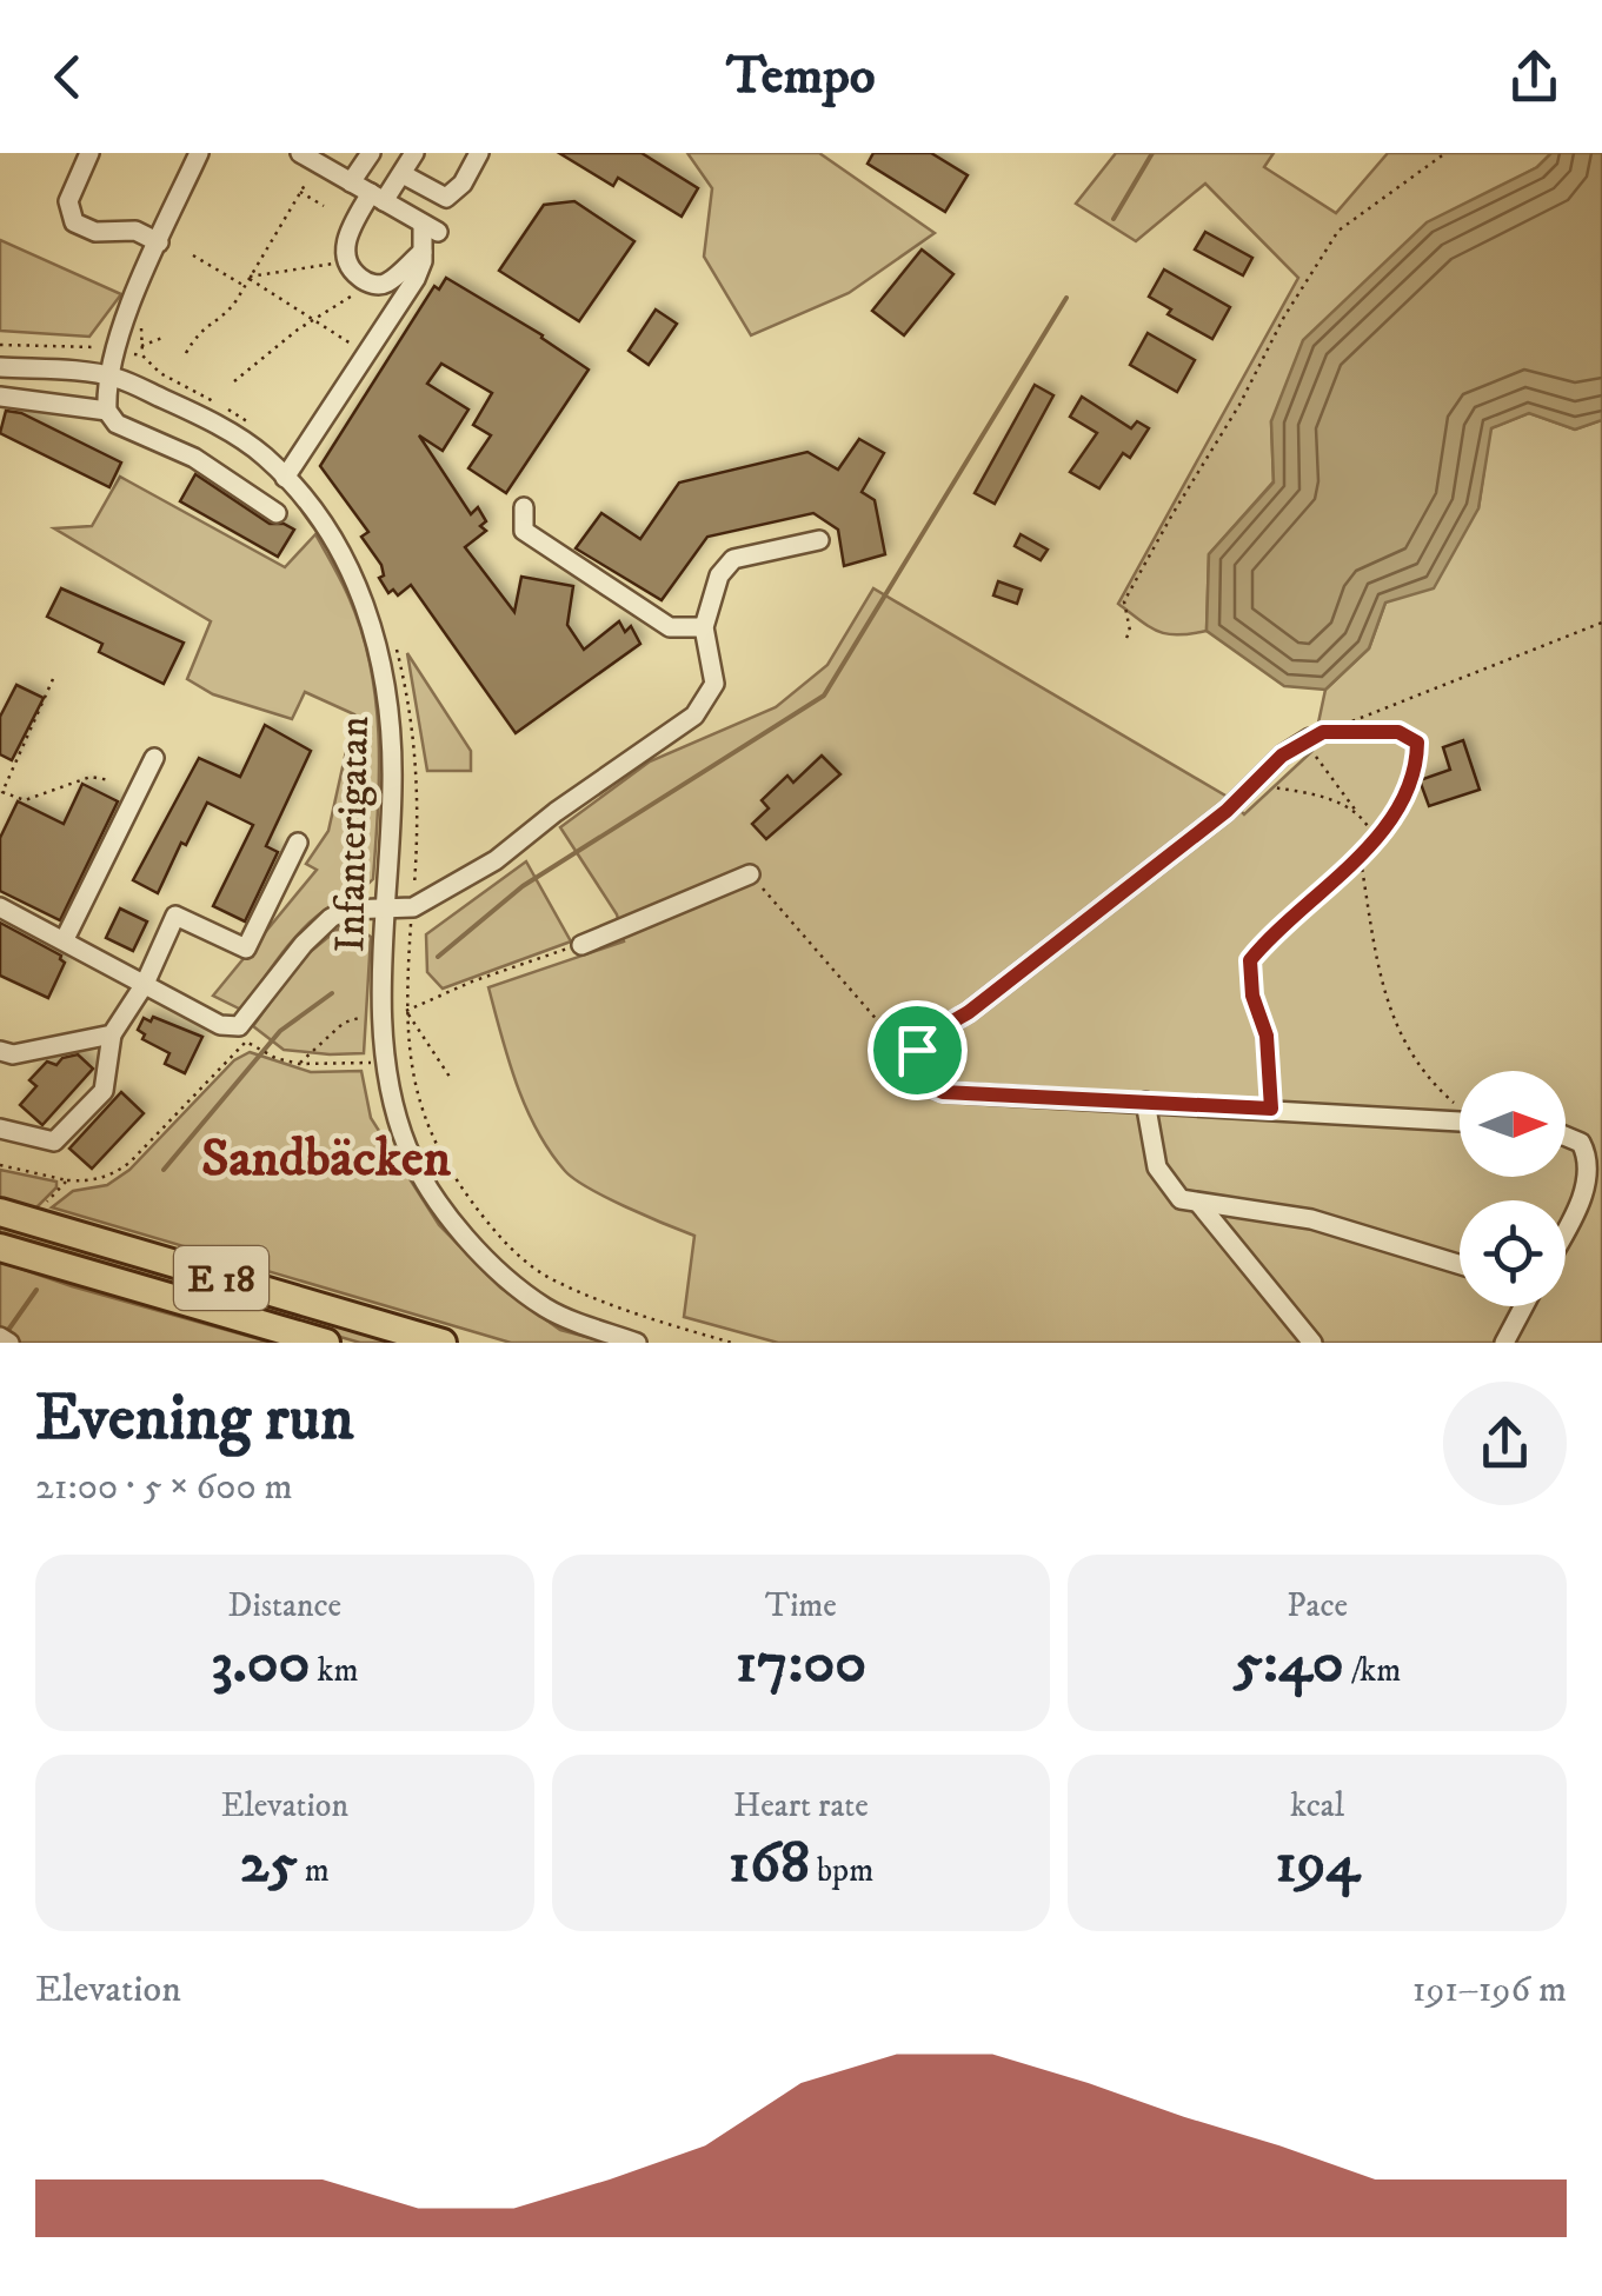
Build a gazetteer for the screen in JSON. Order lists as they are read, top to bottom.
{
  "streets": {
    "highway": ["E 18"],
    "street": ["Infanterigatan"]
  },
  "districts": ["Sandbäcken"],
  "north": "right",
  "page": {
    "header": "Tempo",
    "heading": ["Evening run", "21:00 · 5 × 600 m"],
    "stats": [
      ["Distance", "3.00 km"],
      ["Time", "17:00"],
      ["Pace", "5:40 /km"],
      ["Elevation", "25 m"],
      ["Heart rate", "168 bpm"],
      ["kcal", "194"]
    ],
    "chart": ["Elevation", "191–196 m"]
  }
}
